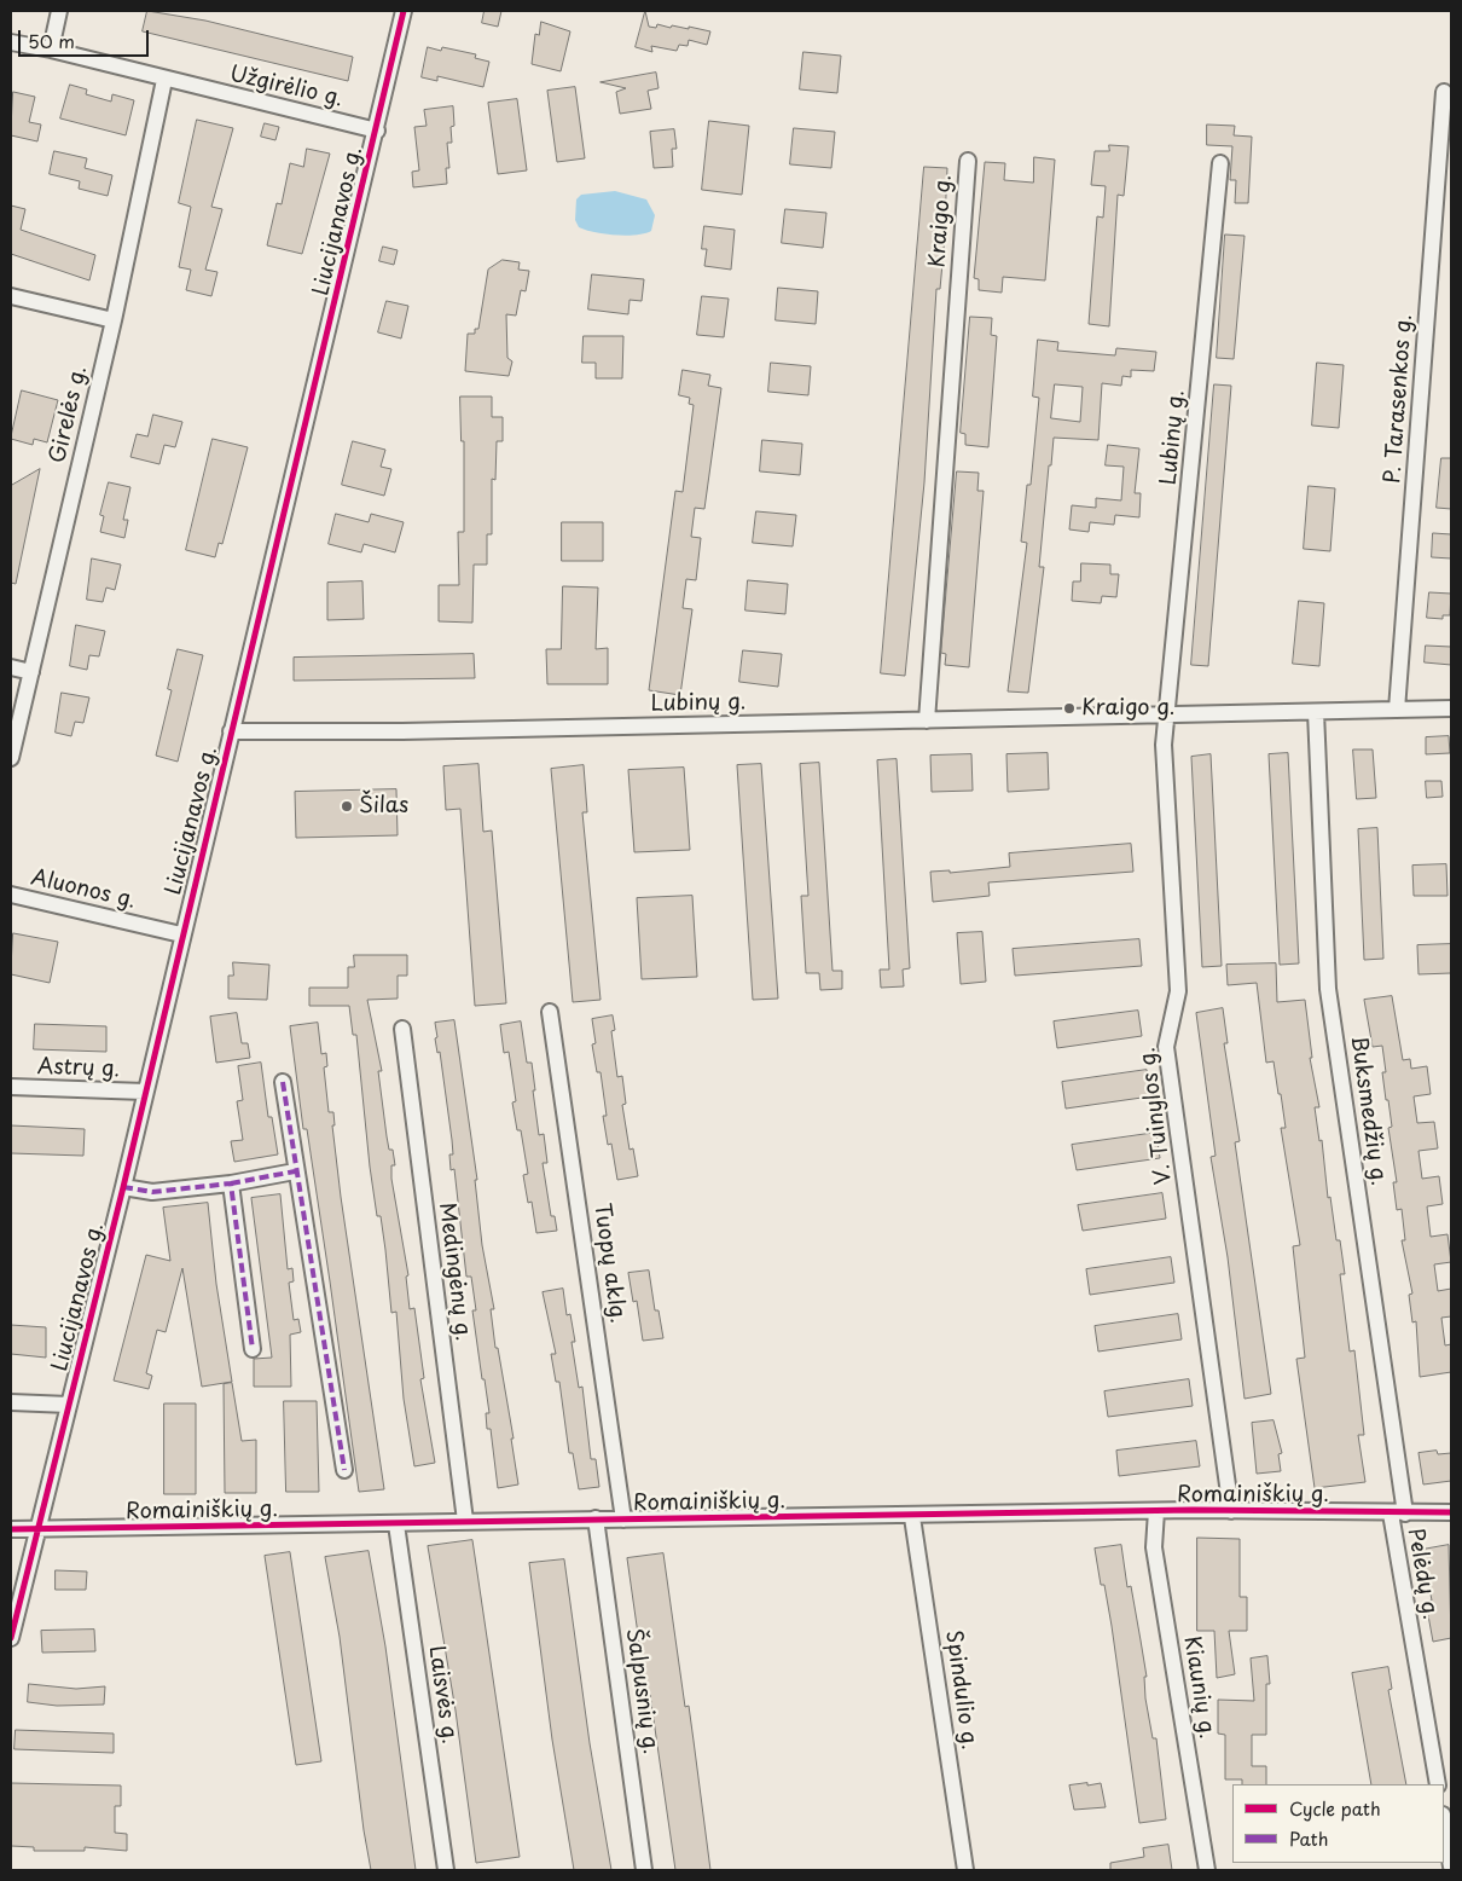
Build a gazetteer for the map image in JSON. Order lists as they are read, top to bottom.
{
  "streets": {
    "street": [
      "Užgirėlio g.",
      "Liucijanavos g.",
      "Kraigo g.",
      "P. Tarasenkos g.",
      "Girelės g.",
      "Lubinų g.",
      "Aluonos g.",
      "Astrų g.",
      "Buksmedžių g.",
      "V. Tuinylos g.",
      "Tuopų aklg.",
      "Medingėnų g.",
      "Romainiškių g.",
      "Pelėdų g.",
      "Kiaunių g.",
      "Spindulio g.",
      "Šalpusnių g.",
      "Laisvės g."
    ]
  },
  "crossings": [
    ["Užgirėlio g.", "Liucijanavos g."],
    ["Užgirėlio g.", "Girelės g."],
    ["Liucijanavos g.", "Lubinų g."],
    ["Liucijanavos g.", "Aluonos g."],
    ["Liucijanavos g.", "Astrų g."],
    ["Liucijanavos g.", "Romainiškių g."],
    ["Kraigo g.", "Lubinų g."],
    ["P. Tarasenkos g.", "Lubinų g."],
    ["Lubinų g.", "Buksmedžių g."],
    ["Lubinų g.", "V. Tuinylos g."],
    ["Buksmedžių g.", "Romainiškių g."],
    ["Buksmedžių g.", "Pelėdų g."],
    ["V. Tuinylos g.", "Romainiškių g."],
    ["Tuopų aklg.", "Romainiškių g."],
    ["Medingėnų g.", "Romainiškių g."],
    ["Romainiškių g.", "Pelėdų g."],
    ["Romainiškių g.", "Kiaunių g."],
    ["Romainiškių g.", "Spindulio g."],
    ["Romainiškių g.", "Šalpusnių g."],
    ["Romainiškių g.", "Laisvės g."]
  ],
  "places": ["Kraigo g.", "Šilas"],
  "legend": ["Cycle path", "Path"],
  "scale_bar": "50 m"
}
